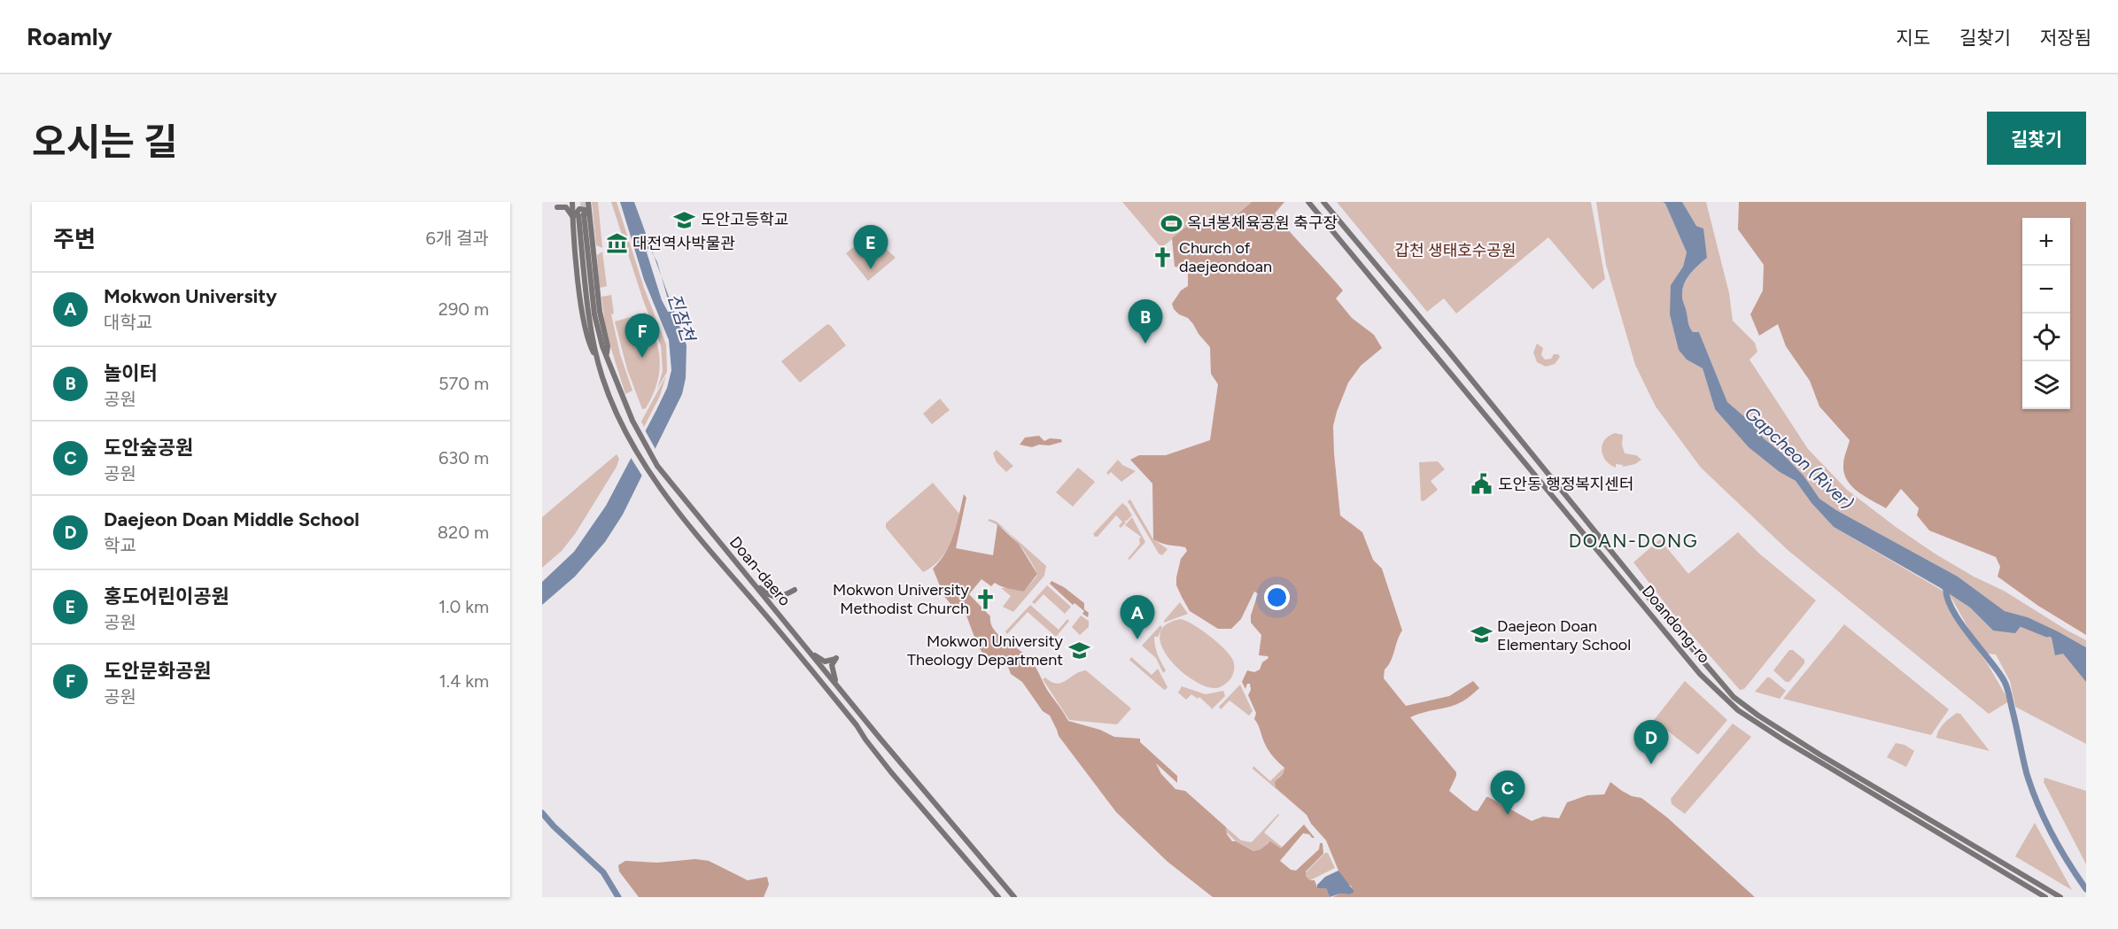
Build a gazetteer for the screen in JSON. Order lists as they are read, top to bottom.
{
  "streets": {
    "main road": ["Doan-daero", "Doandong-ro"]
  },
  "districts": ["DOAN-DONG"],
  "water": ["진잠천", "Gapcheon (River)"],
  "parks": ["갑천 생태호수공원"],
  "places": {
    "school or university": ["도안고등학교", "Daejeon Doan Elementary School", "Mokwon University Theology Department"],
    "sports": ["옥녀봉체육공원 축구장"],
    "museum": ["대전역사박물관"],
    "church": ["Church of daejeondoan", "Mokwon University Methodist Church"],
    "public building": ["도안동 행정복지센터"]
  },
  "page": {
    "header": "Roamly",
    "nav": ["지도", "길찾기", "저장됨"],
    "title": "오시는 길",
    "buttons": "길찾기",
    "heading": ["주변", "6개 결과"],
    "map_buttons": ["+", "−"],
    "pins": [
      "E",
      "B",
      "F",
      "A",
      "D",
      "C"
    ],
    "list": [
      {
        "mark": "A",
        "name": "Mokwon University",
        "note": "대학교",
        "value": "290 m"
      },
      {
        "mark": "B",
        "name": "놀이터",
        "note": "공원",
        "value": "570 m"
      },
      {
        "mark": "C",
        "name": "도안숲공원",
        "note": "공원",
        "value": "630 m"
      },
      {
        "mark": "D",
        "name": "Daejeon Doan Middle School",
        "note": "학교",
        "value": "820 m"
      },
      {
        "mark": "E",
        "name": "홍도어린이공원",
        "note": "공원",
        "value": "1.0 km"
      },
      {
        "mark": "F",
        "name": "도안문화공원",
        "note": "공원",
        "value": "1.4 km"
      }
    ]
  }
}
